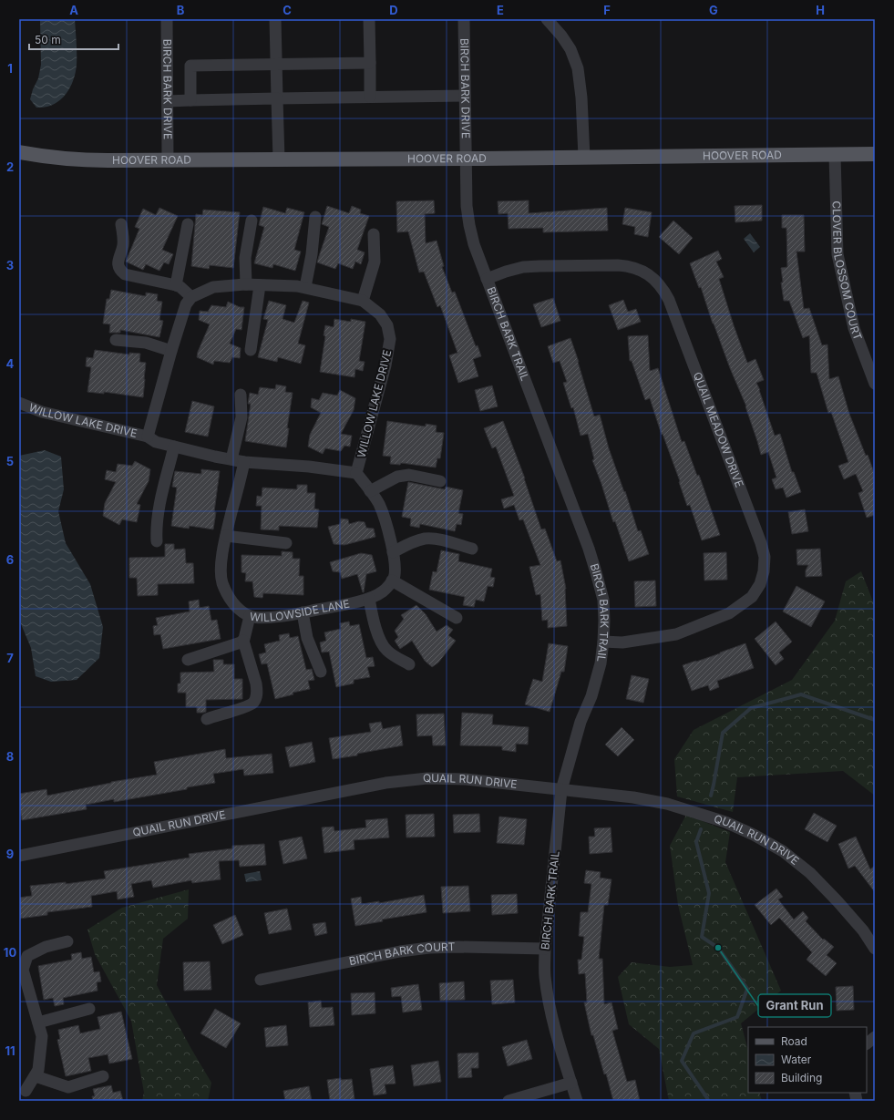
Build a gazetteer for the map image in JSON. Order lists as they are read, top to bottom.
{
  "streets": {
    "main road": ["HOOVER ROAD"],
    "street": [
      "BIRCH BARK DRIVE",
      "CLOVER BLOSSOM COURT",
      "BIRCH BARK TRAIL",
      "WILLOW LAKE DRIVE",
      "QUAIL MEADOW DRIVE",
      "WILLOWSIDE LANE",
      "QUAIL RUN DRIVE",
      "BIRCH BARK COURT"
    ]
  },
  "crossings": [
    ["BIRCH BARK DRIVE", "HOOVER ROAD"],
    ["BIRCH BARK DRIVE", "BIRCH BARK TRAIL"],
    ["HOOVER ROAD", "CLOVER BLOSSOM COURT"],
    ["HOOVER ROAD", "BIRCH BARK TRAIL"],
    ["BIRCH BARK TRAIL", "QUAIL MEADOW DRIVE"],
    ["BIRCH BARK TRAIL", "QUAIL RUN DRIVE"],
    ["BIRCH BARK TRAIL", "BIRCH BARK COURT"],
    ["WILLOW LAKE DRIVE", "WILLOWSIDE LANE"]
  ],
  "places": ["Grant Run"],
  "legend": ["Road", "Water", "Building"],
  "scale_bar": "50 m",
  "grid": {
    "columns": [
      "A",
      "B",
      "C",
      "D",
      "E",
      "F",
      "G",
      "H"
    ],
    "rows": [
      "1",
      "2",
      "3",
      "4",
      "5",
      "6",
      "7",
      "8",
      "9",
      "10",
      "11"
    ]
  }
}
